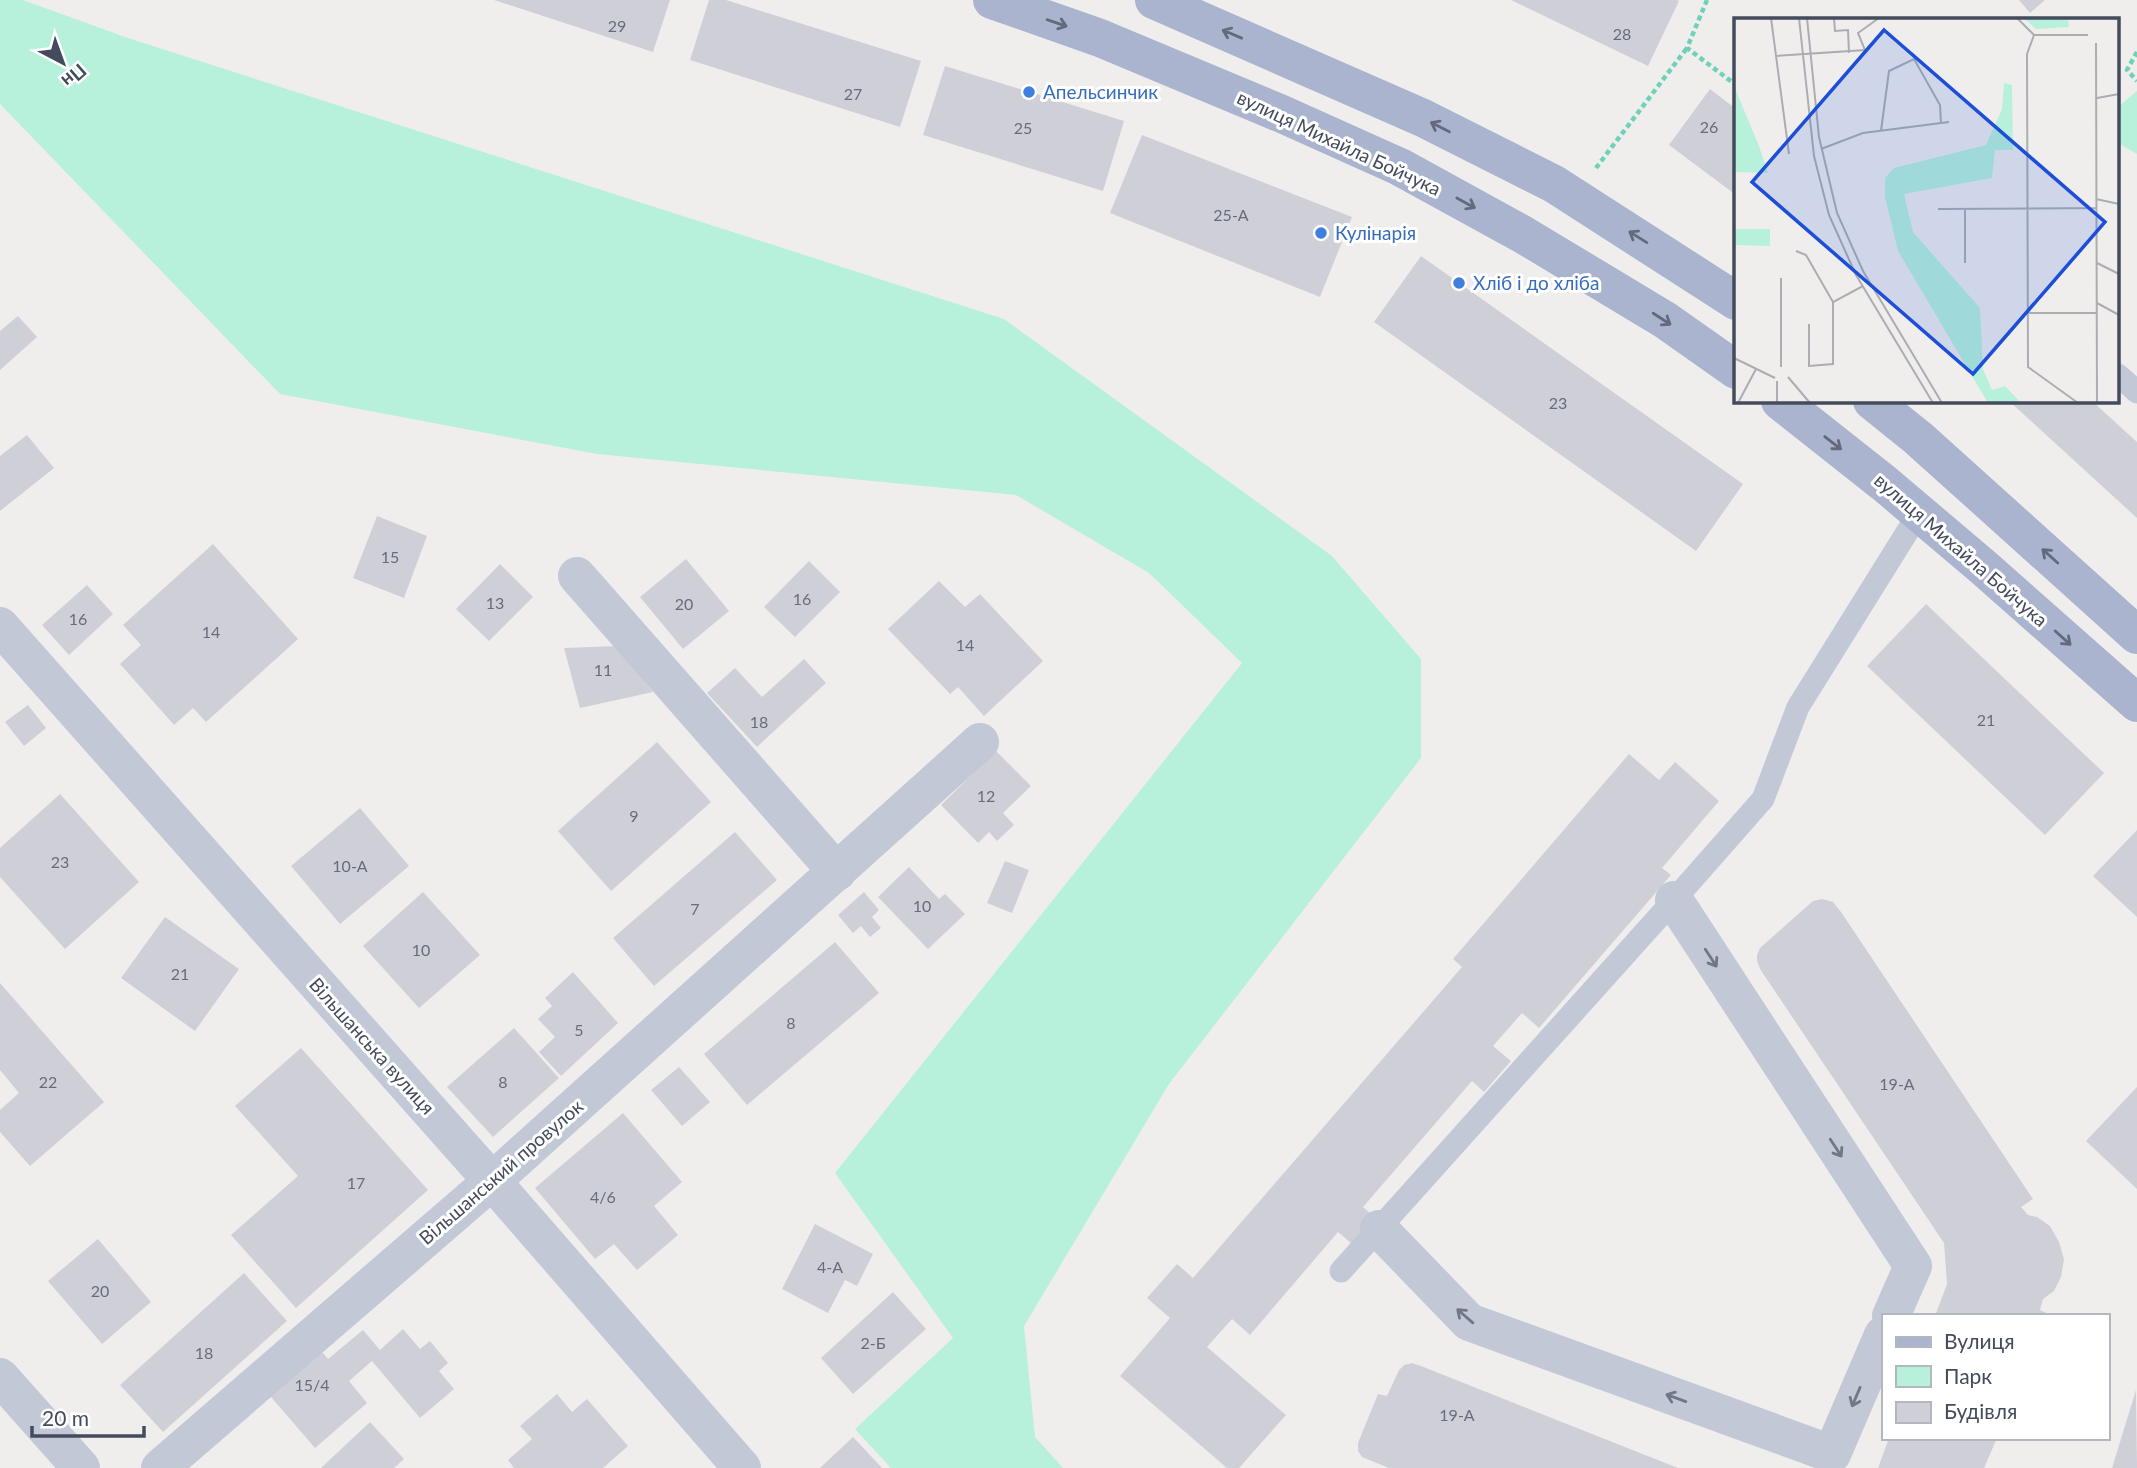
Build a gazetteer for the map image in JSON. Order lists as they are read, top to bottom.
{
  "streets": {
    "main road": ["вулиця Михайла Бойчука"],
    "street": ["Вільшанська вулиця", "Вільшанський провулок"]
  },
  "crossings": [
    ["Вільшанська вулиця", "Вільшанський провулок"]
  ],
  "places": ["Апельсинчик", "Кулінарія", "Хліб і до хліба"],
  "house_numbers": [
    "29",
    "28",
    "27",
    "26",
    "25",
    "25-А",
    "23",
    "15",
    "16",
    "13",
    "20",
    "16",
    "14",
    "14",
    "11",
    "21",
    "18",
    "12",
    "9",
    "23",
    "10-А",
    "10",
    "7",
    "10",
    "21",
    "8",
    "5",
    "22",
    "8",
    "19-А",
    "17",
    "4/6",
    "4-А",
    "20",
    "2-Б",
    "18",
    "15/4",
    "19-А"
  ],
  "legend": ["Вулиця", "Парк", "Будівля"],
  "scale_bar": "20 m",
  "north": "bottom right"
}
